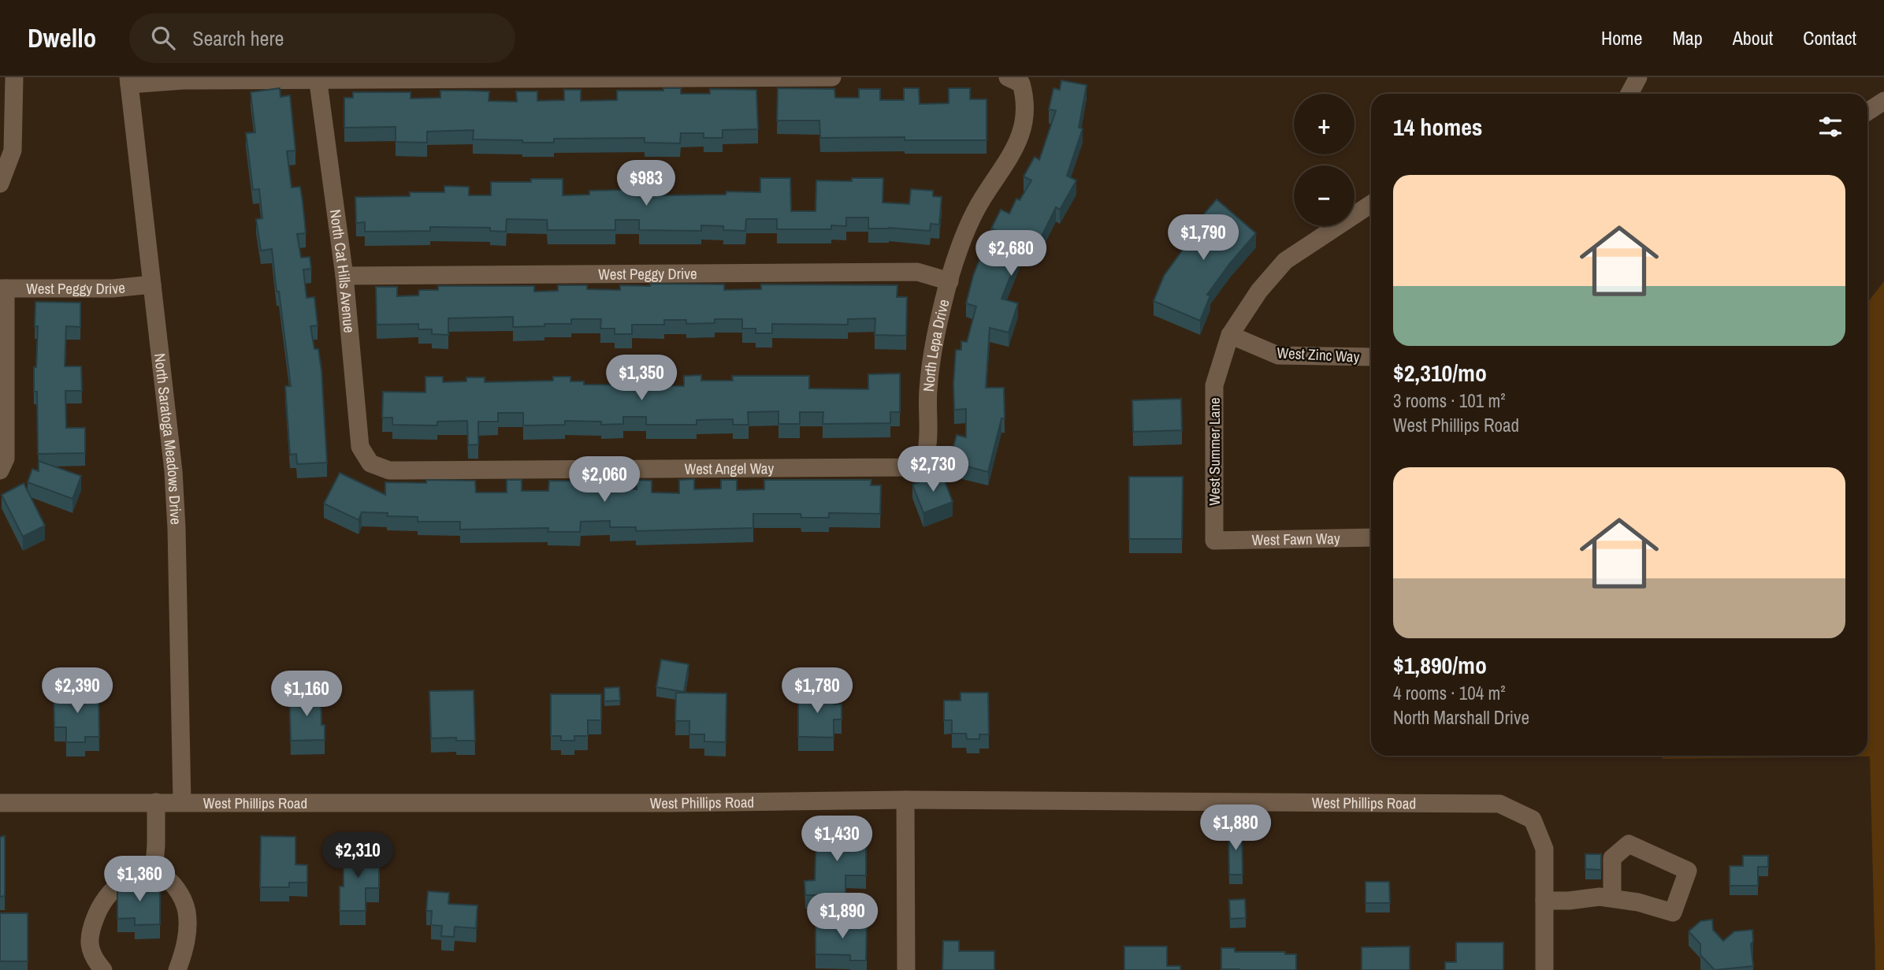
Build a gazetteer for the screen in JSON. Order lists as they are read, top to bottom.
{
  "streets": {
    "street": [
      "North Cat Hills Avenue",
      "West Peggy Drive",
      "North Lepa Drive",
      "West Zinc Way",
      "North Saratoga Meadows Drive",
      "West Summer Lane",
      "West Angel Way",
      "West Fawn Way",
      "West Phillips Road"
    ]
  },
  "crossings": [
    ["North Cat Hills Avenue", "West Peggy Drive"],
    ["North Cat Hills Avenue", "West Angel Way"],
    ["West Peggy Drive", "North Lepa Drive"],
    ["West Peggy Drive", "North Saratoga Meadows Drive"],
    ["North Lepa Drive", "West Angel Way"],
    ["West Zinc Way", "West Summer Lane"],
    ["North Saratoga Meadows Drive", "West Phillips Road"],
    ["West Summer Lane", "West Fawn Way"]
  ],
  "page": {
    "header": "Dwello",
    "search": "Search here",
    "nav": [
      "Home",
      "Map",
      "About",
      "Contact"
    ],
    "map_buttons": ["+", "−"],
    "heading": "14 homes",
    "price": [
      "$983",
      "$1,790",
      "$2,680",
      "$1,350",
      "$2,730",
      "$2,060",
      "$2,390",
      "$1,780",
      "$1,160",
      "$1,880",
      "$1,430",
      "$2,310",
      "$1,360",
      "$1,890"
    ],
    "list": [
      {
        "name": "$2,310/mo",
        "note": "3 rooms · 101 m² · West Phillips Road"
      },
      {
        "name": "$1,890/mo",
        "note": "4 rooms · 104 m² · North Marshall Drive"
      }
    ]
  }
}
